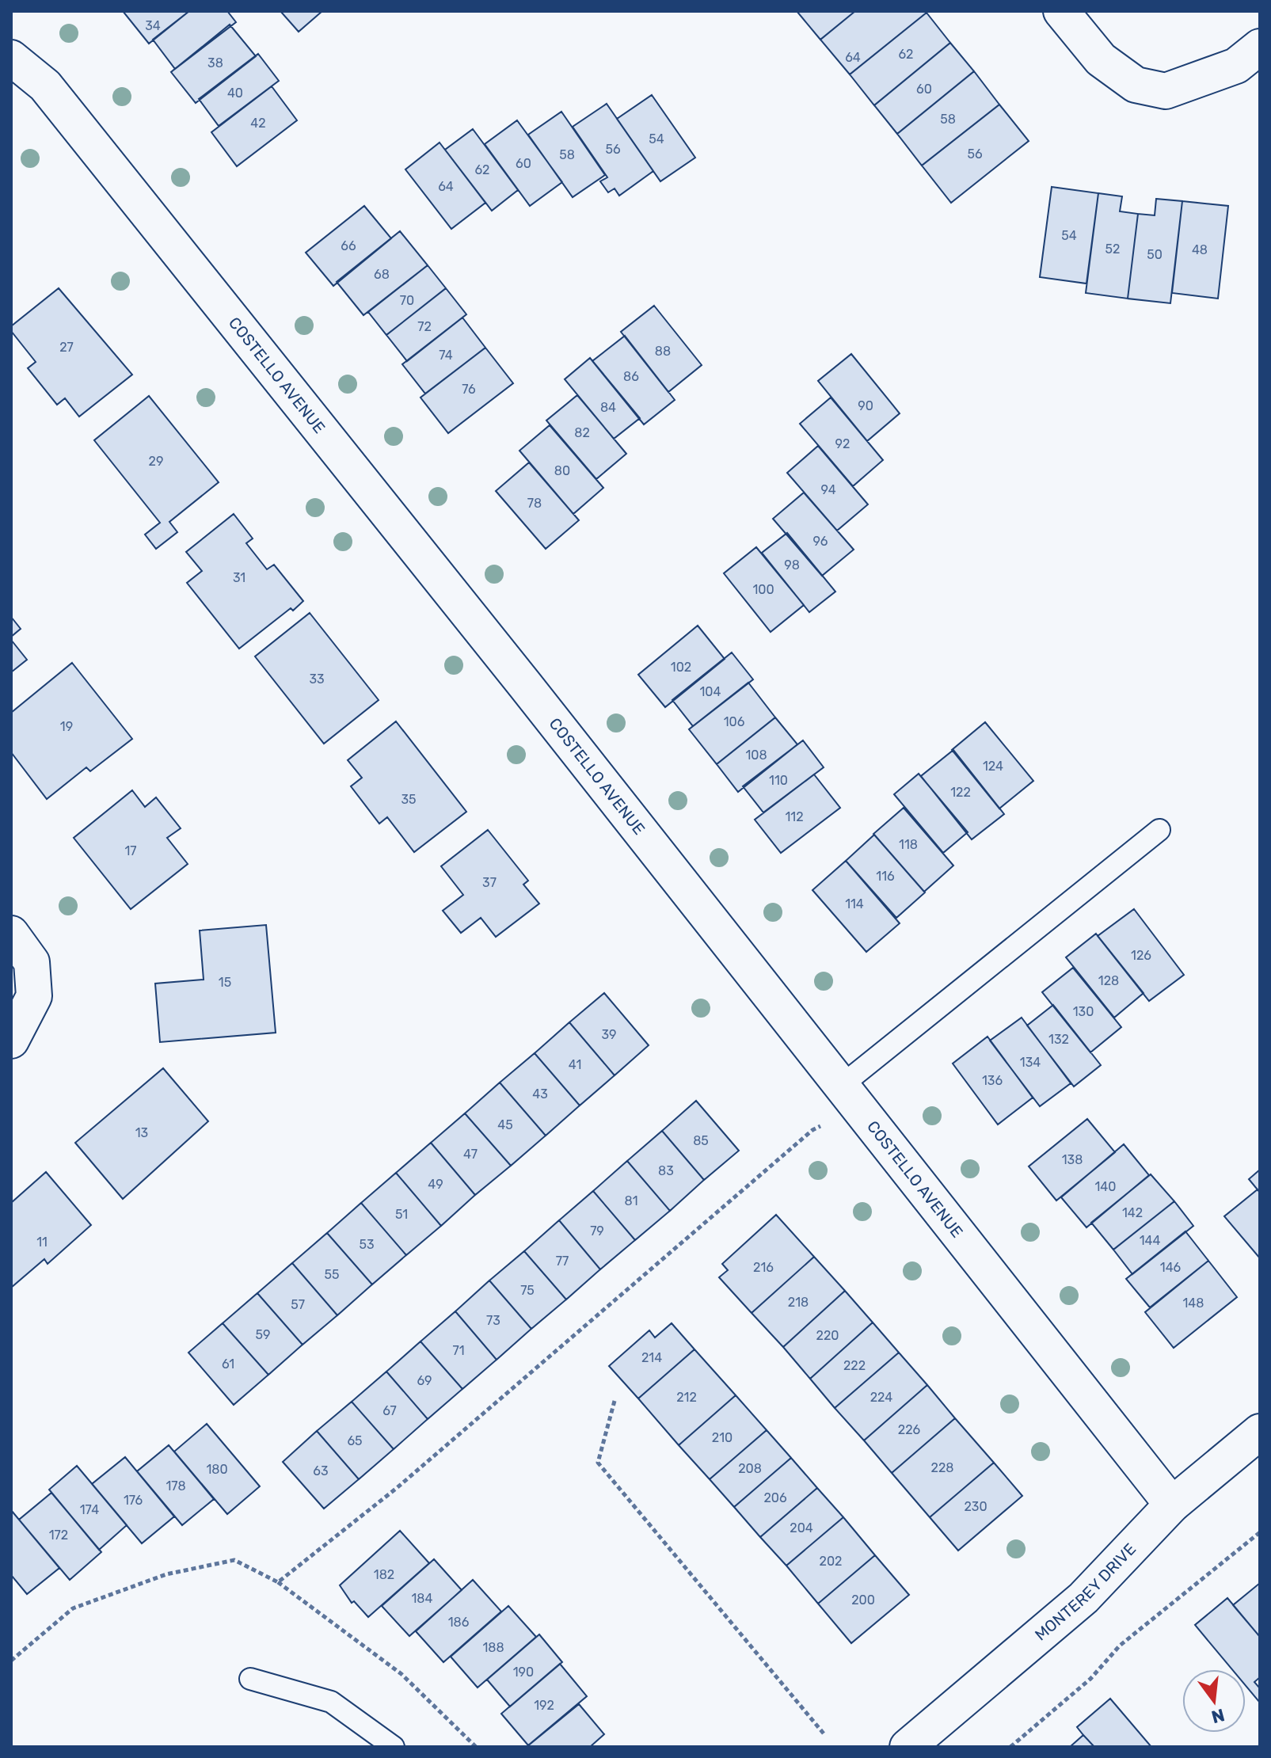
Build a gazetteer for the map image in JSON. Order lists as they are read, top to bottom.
{
  "streets": {
    "street": ["COSTELLO AVENUE", "MONTEREY DRIVE"]
  },
  "crossings": [
    ["COSTELLO AVENUE", "MONTEREY DRIVE"]
  ],
  "house_numbers": [
    "34",
    "62",
    "64",
    "38",
    "60",
    "40",
    "58",
    "42",
    "54",
    "56",
    "56",
    "58",
    "60",
    "62",
    "64",
    "54",
    "66",
    "52",
    "48",
    "50",
    "68",
    "70",
    "72",
    "27",
    "88",
    "74",
    "86",
    "76",
    "90",
    "84",
    "82",
    "92",
    "29",
    "80",
    "94",
    "78",
    "96",
    "98",
    "31",
    "100",
    "102",
    "33",
    "104",
    "106",
    "19",
    "108",
    "124",
    "110",
    "122",
    "35",
    "112",
    "118",
    "17",
    "116",
    "37",
    "114",
    "126",
    "128",
    "15",
    "130",
    "39",
    "132",
    "134",
    "41",
    "136",
    "43",
    "45",
    "13",
    "85",
    "47",
    "138",
    "83",
    "49",
    "140",
    "81",
    "142",
    "51",
    "79",
    "144",
    "11",
    "53",
    "77",
    "216",
    "146",
    "55",
    "75",
    "218",
    "148",
    "57",
    "73",
    "59",
    "220",
    "71",
    "214",
    "61",
    "222",
    "69",
    "212",
    "224",
    "67",
    "226",
    "210",
    "65",
    "228",
    "208",
    "180",
    "63",
    "178",
    "206",
    "176",
    "230",
    "174",
    "204",
    "172",
    "202",
    "182",
    "184",
    "200",
    "186",
    "188",
    "190",
    "192"
  ],
  "north": "bottom"
}
